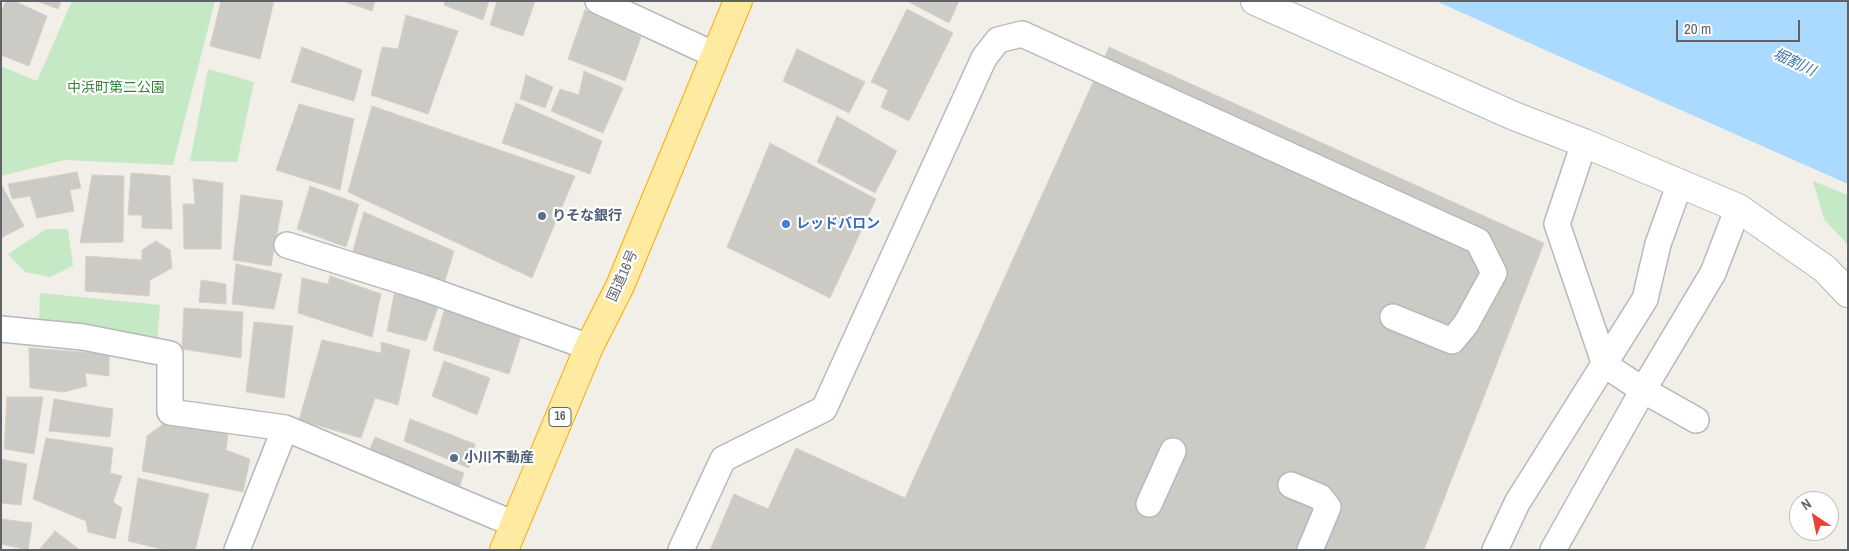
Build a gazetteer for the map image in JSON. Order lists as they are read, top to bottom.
{
  "streets": {
    "highway": ["国道16号", "16"]
  },
  "water": ["堀割川"],
  "parks": ["中浜町第二公園"],
  "places": ["りそな銀行", "レッドバロン", "小川不動産"],
  "scale_bar": "20 m",
  "north": "top left"
}
